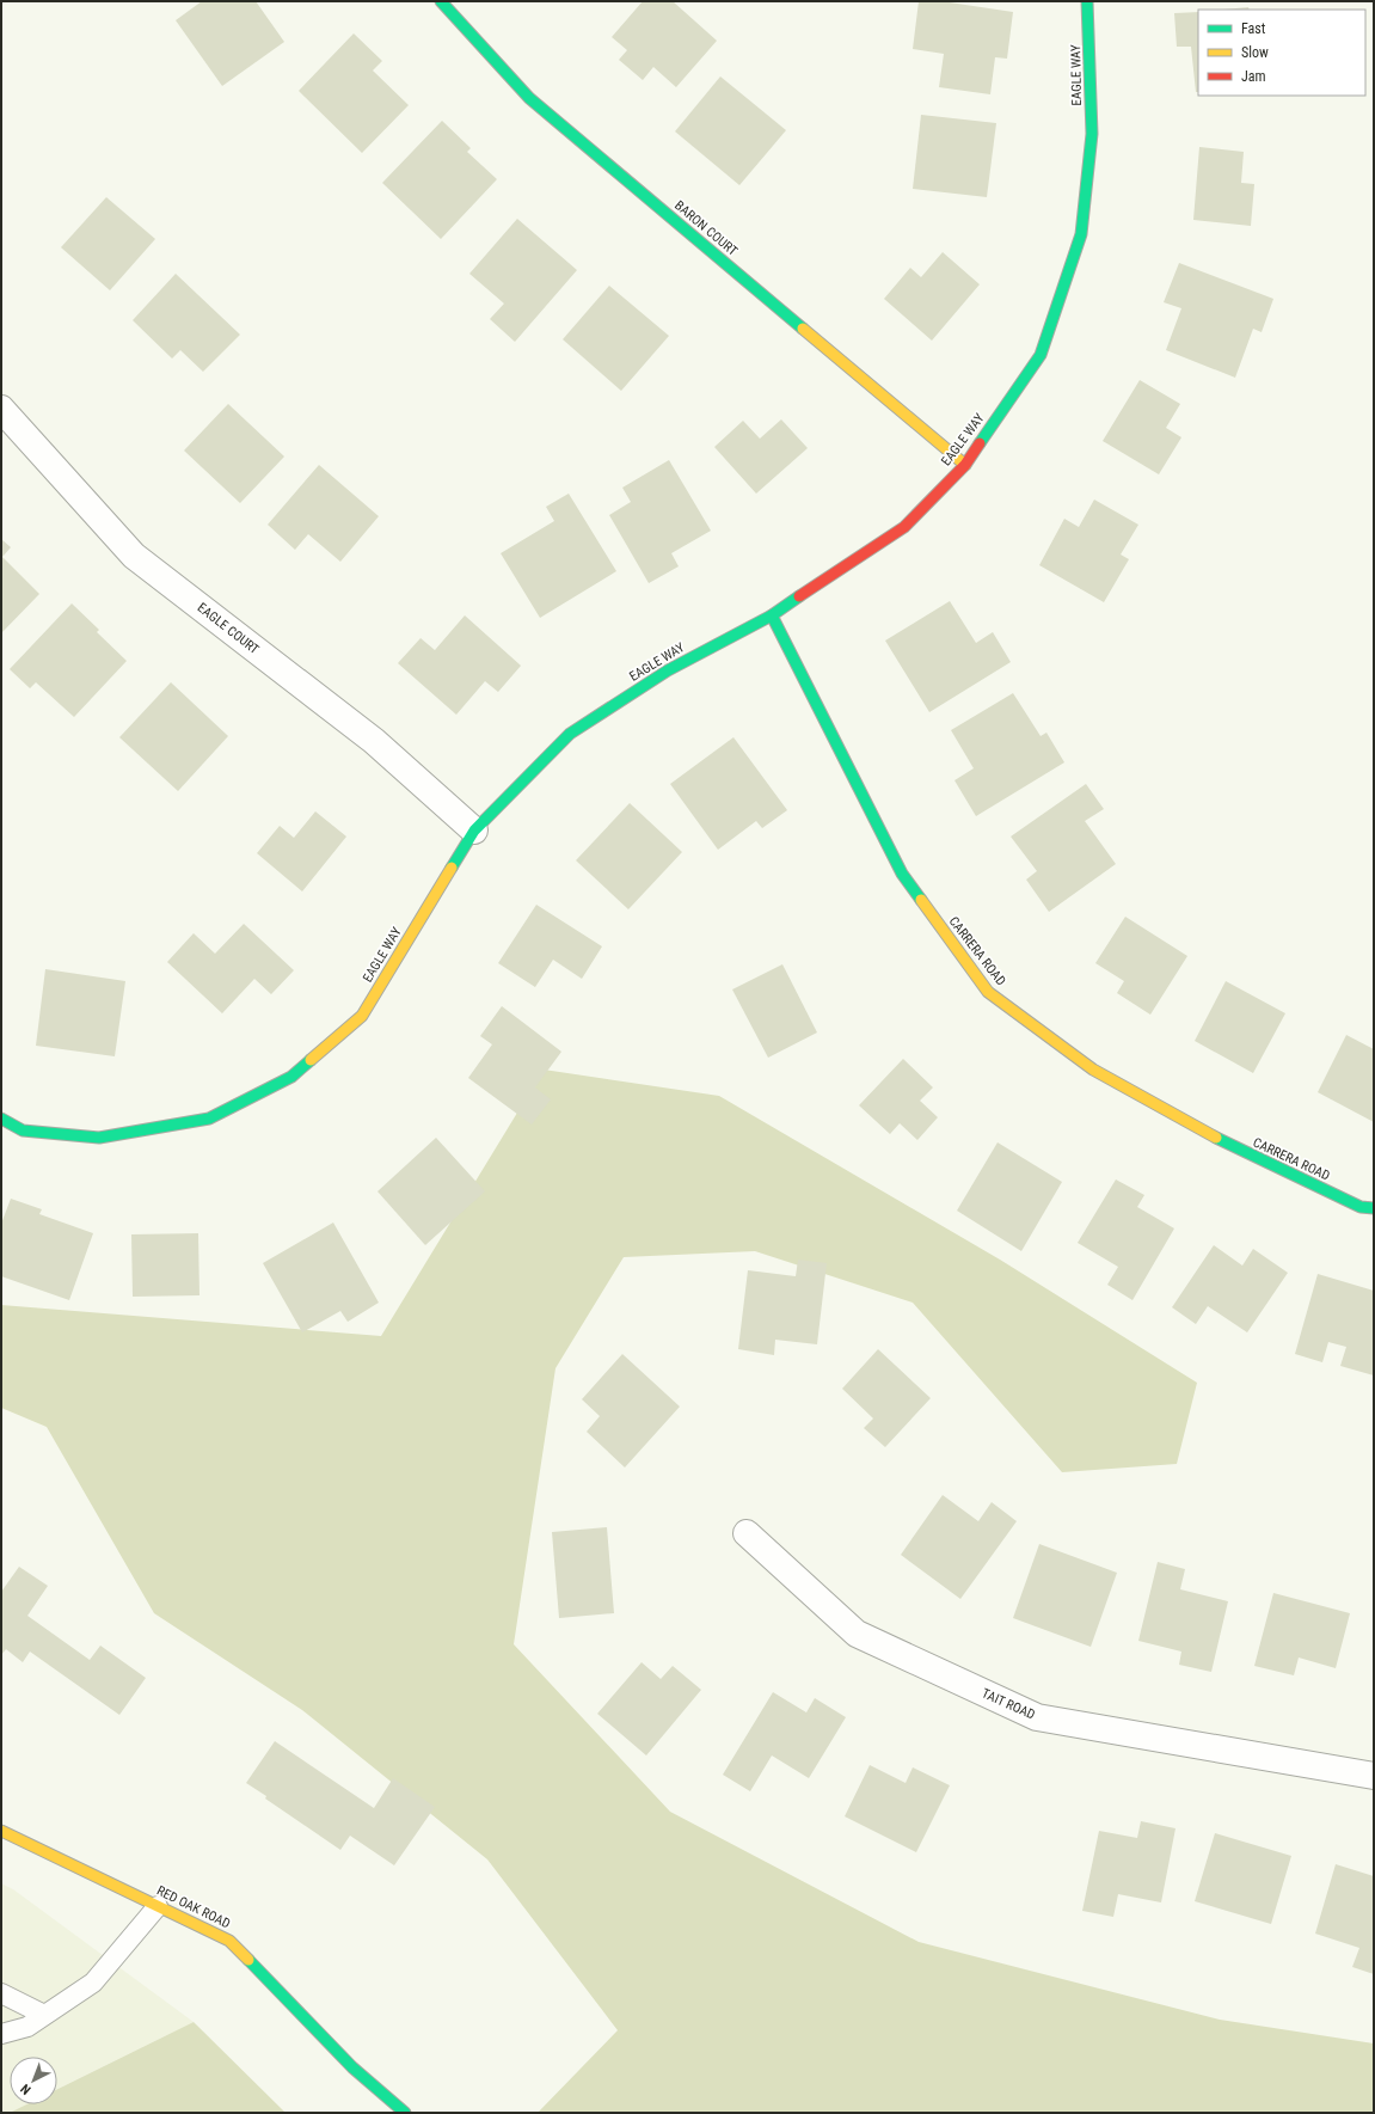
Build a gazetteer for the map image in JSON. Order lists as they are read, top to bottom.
{
  "streets": {
    "street": [
      "EAGLE WAY",
      "BARON COURT",
      "EAGLE COURT",
      "CARRERA ROAD",
      "TAIT ROAD",
      "RED OAK ROAD"
    ]
  },
  "crossings": [
    ["EAGLE WAY", "BARON COURT"],
    ["EAGLE WAY", "EAGLE COURT"],
    ["EAGLE WAY", "CARRERA ROAD"]
  ],
  "legend": ["Fast", "Slow", "Jam"],
  "north": "bottom left"
}
